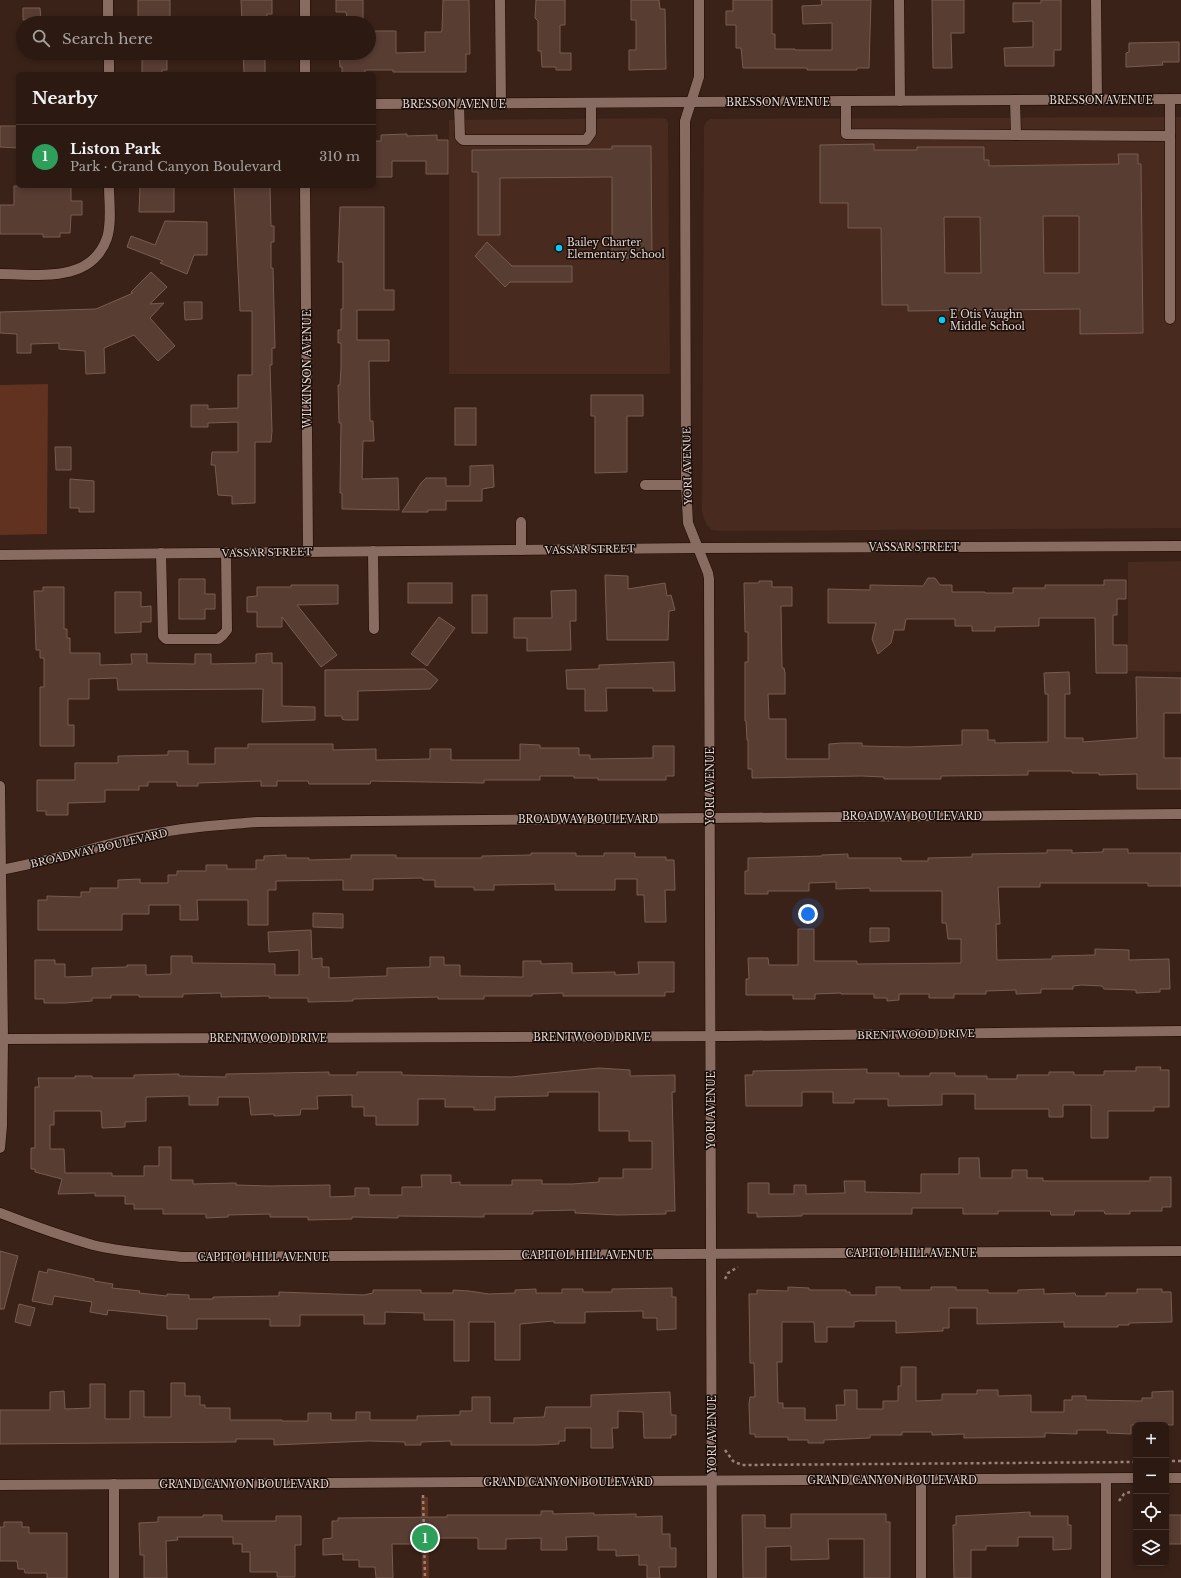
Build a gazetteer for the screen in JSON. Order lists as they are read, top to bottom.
{
  "streets": {
    "street": [
      "BRESSON AVENUE",
      "WILKINSON AVENUE",
      "YORI AVENUE",
      "VASSAR STREET",
      "BROADWAY BOULEVARD",
      "BRENTWOOD DRIVE",
      "CAPITOL HILL AVENUE",
      "GRAND CANYON BOULEVARD"
    ]
  },
  "crossings": [
    ["BRESSON AVENUE", "YORI AVENUE"],
    ["WILKINSON AVENUE", "VASSAR STREET"],
    ["YORI AVENUE", "VASSAR STREET"],
    ["YORI AVENUE", "BROADWAY BOULEVARD"],
    ["YORI AVENUE", "BRENTWOOD DRIVE"],
    ["YORI AVENUE", "CAPITOL HILL AVENUE"],
    ["YORI AVENUE", "GRAND CANYON BOULEVARD"]
  ],
  "places": ["Bailey Charter Elementary School", "E Otis Vaughn Middle School"],
  "page": {
    "search": "Search here",
    "heading": "Nearby",
    "list": [
      {
        "mark": "1",
        "name": "Liston Park",
        "note": "Park · Grand Canyon Boulevard",
        "value": "310 m"
      }
    ],
    "map_buttons": ["+", "−"],
    "pins": "1"
  }
}
